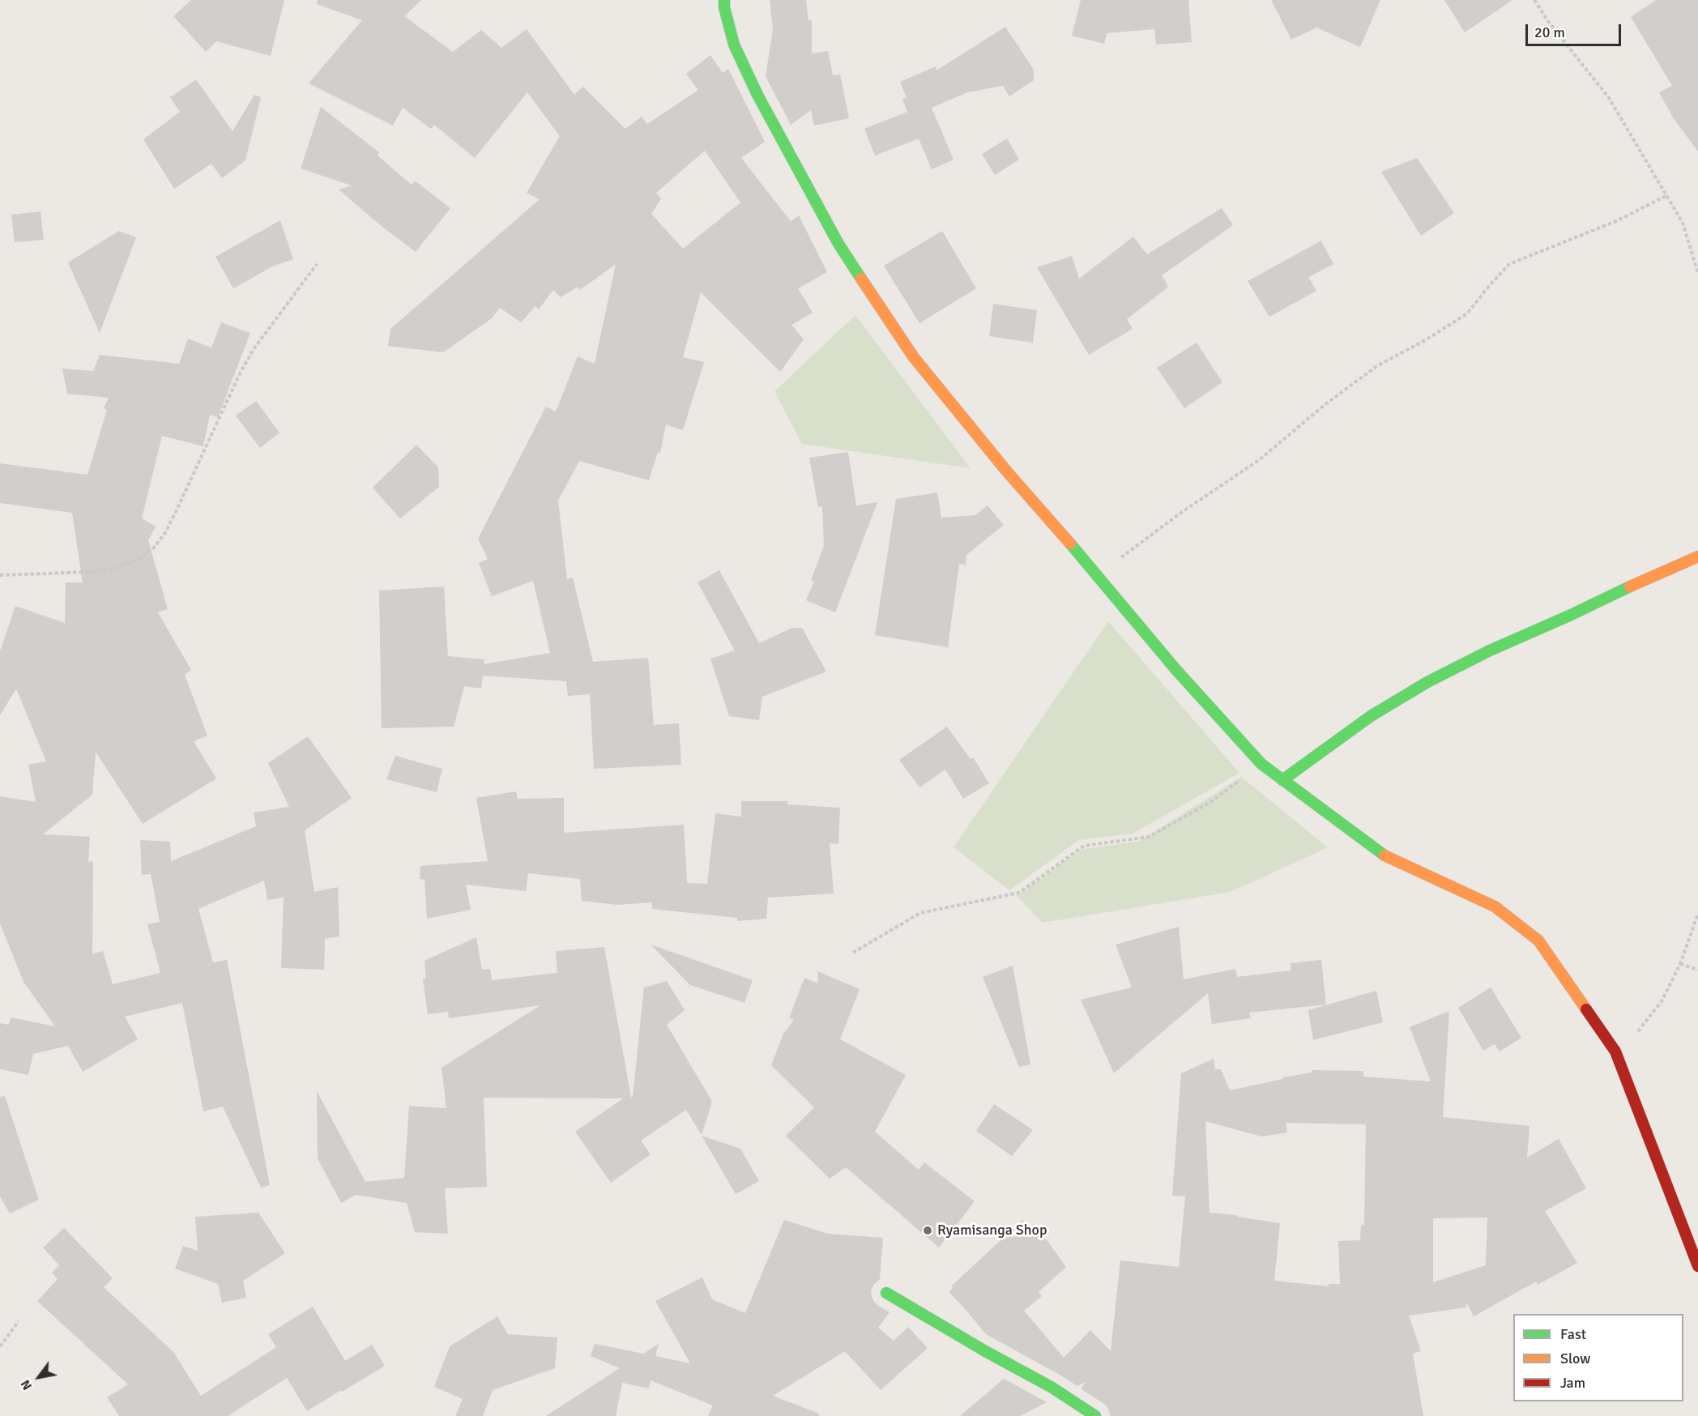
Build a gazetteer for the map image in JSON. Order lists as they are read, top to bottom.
{
  "places": ["Ryamisanga Shop"],
  "legend": ["Fast", "Slow", "Jam"],
  "scale_bar": "20 m",
  "north": "bottom left"
}
